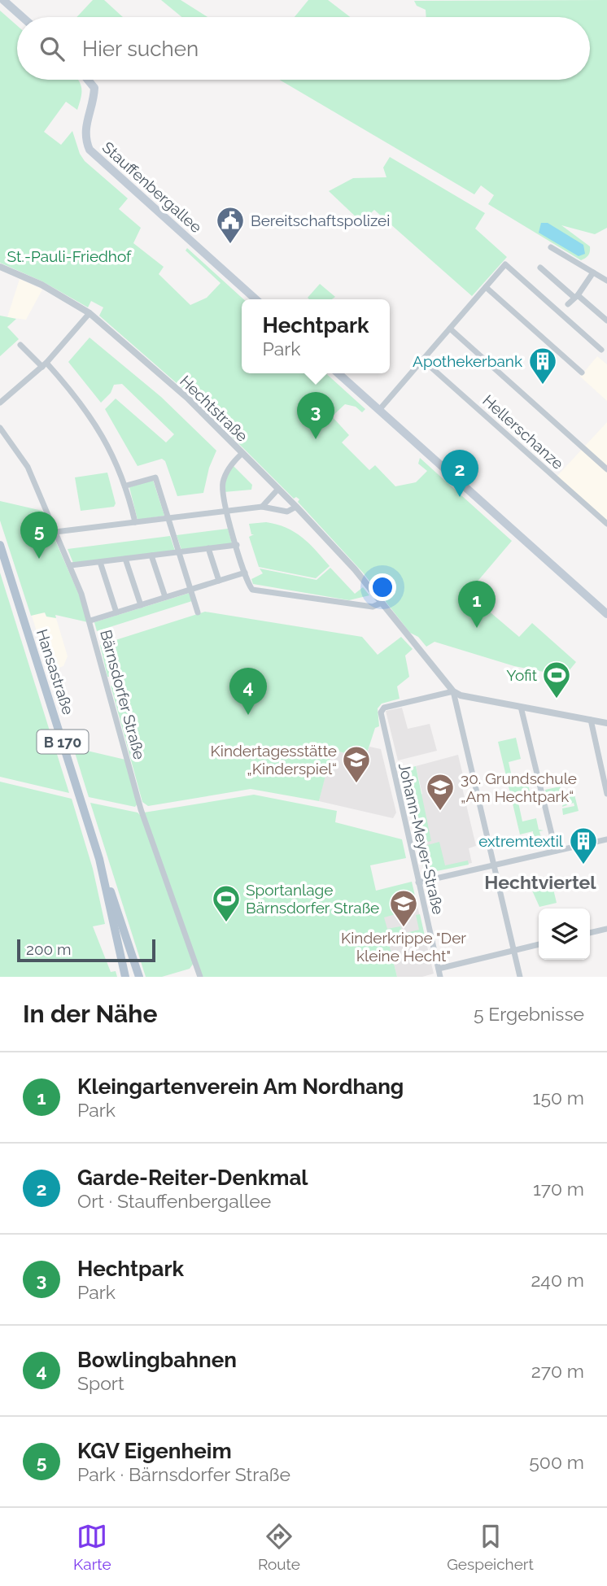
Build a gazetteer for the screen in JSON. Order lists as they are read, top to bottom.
{
  "streets": {
    "main road": ["Stauffenbergallee", "Hansastraße", "B 170"],
    "street": [
      "Hechtstraße",
      "Hellerschanze",
      "Bärnsdorfer Straße",
      "Johann-Meyer-Straße"
    ]
  },
  "crossings": [
    ["Hechtstraße", "Johann-Meyer-Straße"]
  ],
  "districts": ["Hechtviertel"],
  "parks": ["St.-Pauli-Friedhof"],
  "places": {
    "public building": ["Bereitschaftspolizei"],
    "building": ["Apothekerbank", "extremtextil"],
    "sports": ["Yofit", "Sportanlage Bärnsdorfer Straße"],
    "school or university": ["Kindertagesstätte „Kinderspiel“", "30. Grundschule „Am Hechtpark“", "Kinderkrippe \"Der kleine Hecht\""]
  },
  "scale_bar": "200 m",
  "page": {
    "search": "Hier suchen",
    "popup": ["Hechtpark", "Park"],
    "pins": [
      "3",
      "2",
      "5",
      "1",
      "4"
    ],
    "scale": "200 m",
    "heading": ["In der Nähe", "5 Ergebnisse"],
    "list": [
      {
        "mark": "1",
        "name": "Kleingartenverein Am Nordhang",
        "note": "Park",
        "value": "150 m"
      },
      {
        "mark": "2",
        "name": "Garde-Reiter-Denkmal",
        "note": "Ort · Stauffenbergallee",
        "value": "170 m"
      },
      {
        "mark": "3",
        "name": "Hechtpark",
        "note": "Park",
        "value": "240 m"
      },
      {
        "mark": "4",
        "name": "Bowlingbahnen",
        "note": "Sport",
        "value": "270 m"
      },
      {
        "mark": "5",
        "name": "KGV Eigenheim",
        "note": "Park · Bärnsdorfer Straße",
        "value": "500 m"
      }
    ],
    "nav": ["Karte", "Route", "Gespeichert"]
  }
}
